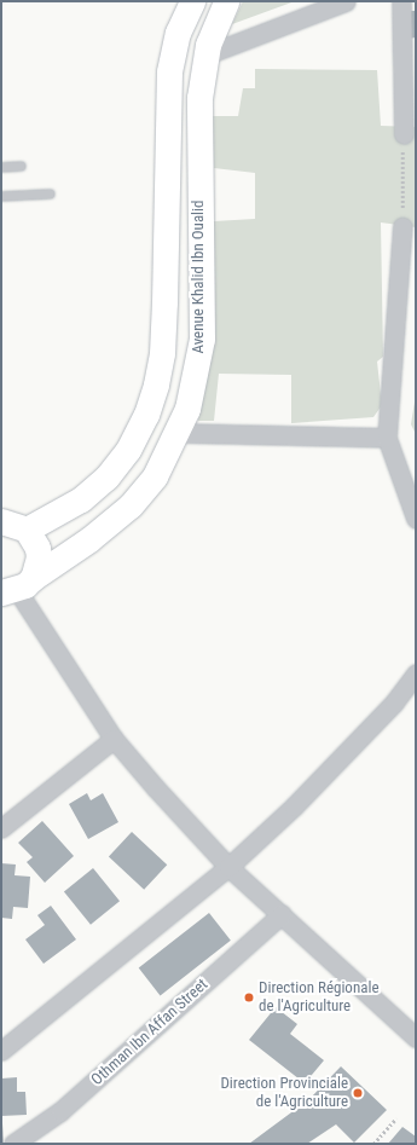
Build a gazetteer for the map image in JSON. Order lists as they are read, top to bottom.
{
  "streets": {
    "main road": ["Avenue Khalid Ibn Oualid"],
    "street": ["Othman Ibn Affan Street"]
  },
  "places": ["Direction Régionale de l'Agriculture", "Direction Provinciale de l'Agriculture"]
}
